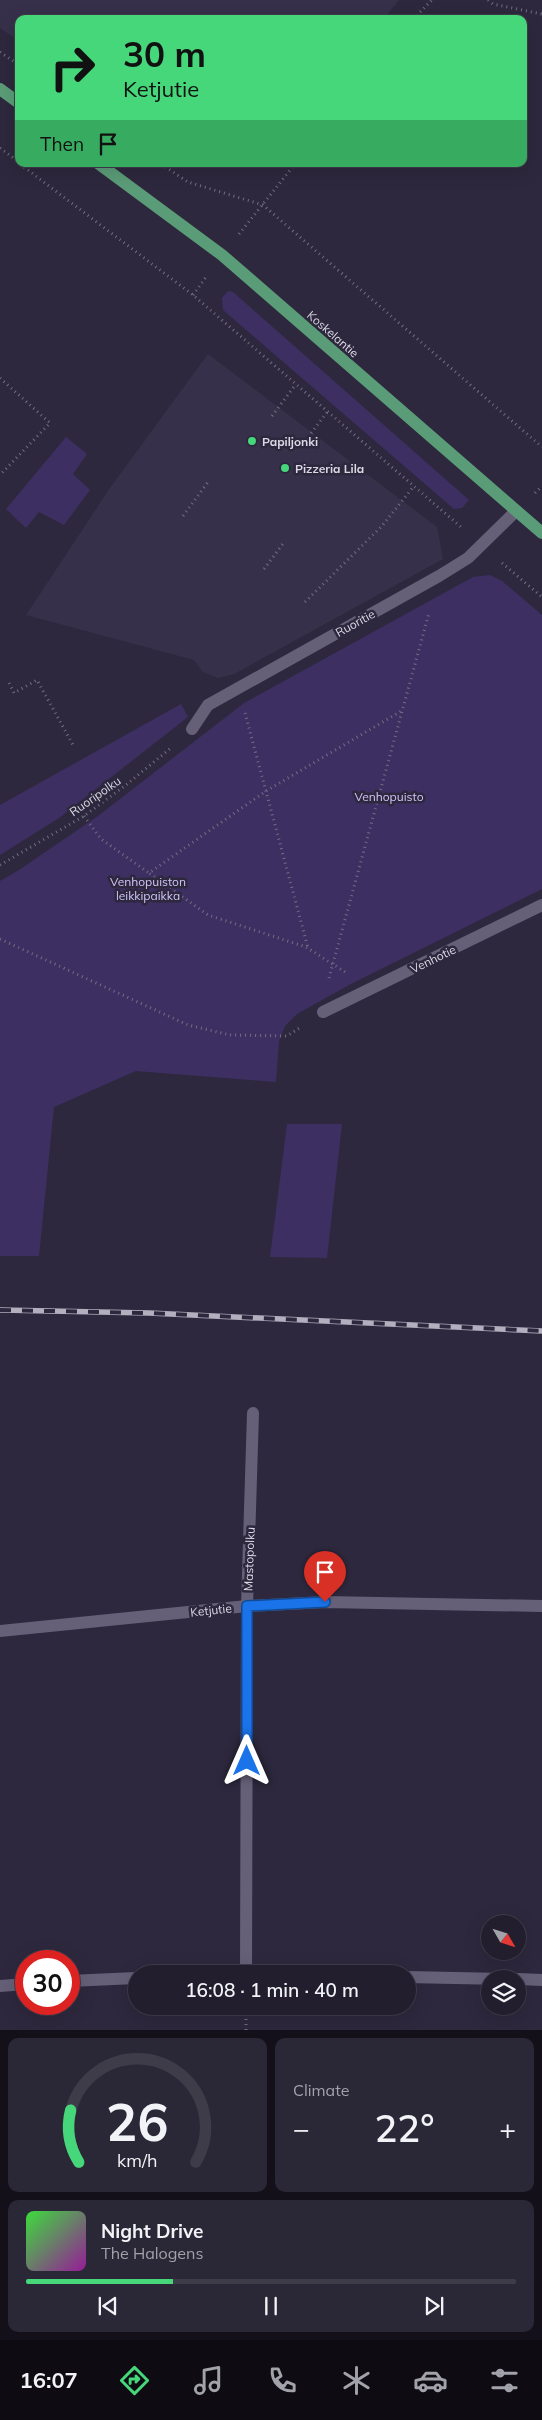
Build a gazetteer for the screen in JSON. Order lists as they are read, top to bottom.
{
  "streets": {
    "main road": ["Koskelantie"],
    "street": [
      "Ruoritie",
      "Venhotie",
      "Mastopolku",
      "Ketjutie"
    ],
    "path": ["Ruoripolku"]
  },
  "crossings": [
    ["Koskelantie", "Ruoritie"],
    ["Ruoritie", "Ruoripolku"],
    ["Mastopolku", "Ketjutie"]
  ],
  "parks": ["Venhopuisto", "Venhopuiston leikkipaikka"],
  "places": ["Papiljonki", "Pizzeria Lila"],
  "north": "bottom right",
  "page": {
    "turn": ["30 m", "Ketjutie"],
    "then": "Then",
    "limit": "30",
    "trip": "16:08 · 1 min · 40 m",
    "tile": "Climate",
    "heat": ["−", "22°", "+"],
    "song": ["Night Drive", "The Halogens"],
    "tabs": "16:07",
    "gauge": ["26", "km/h"]
  }
}
